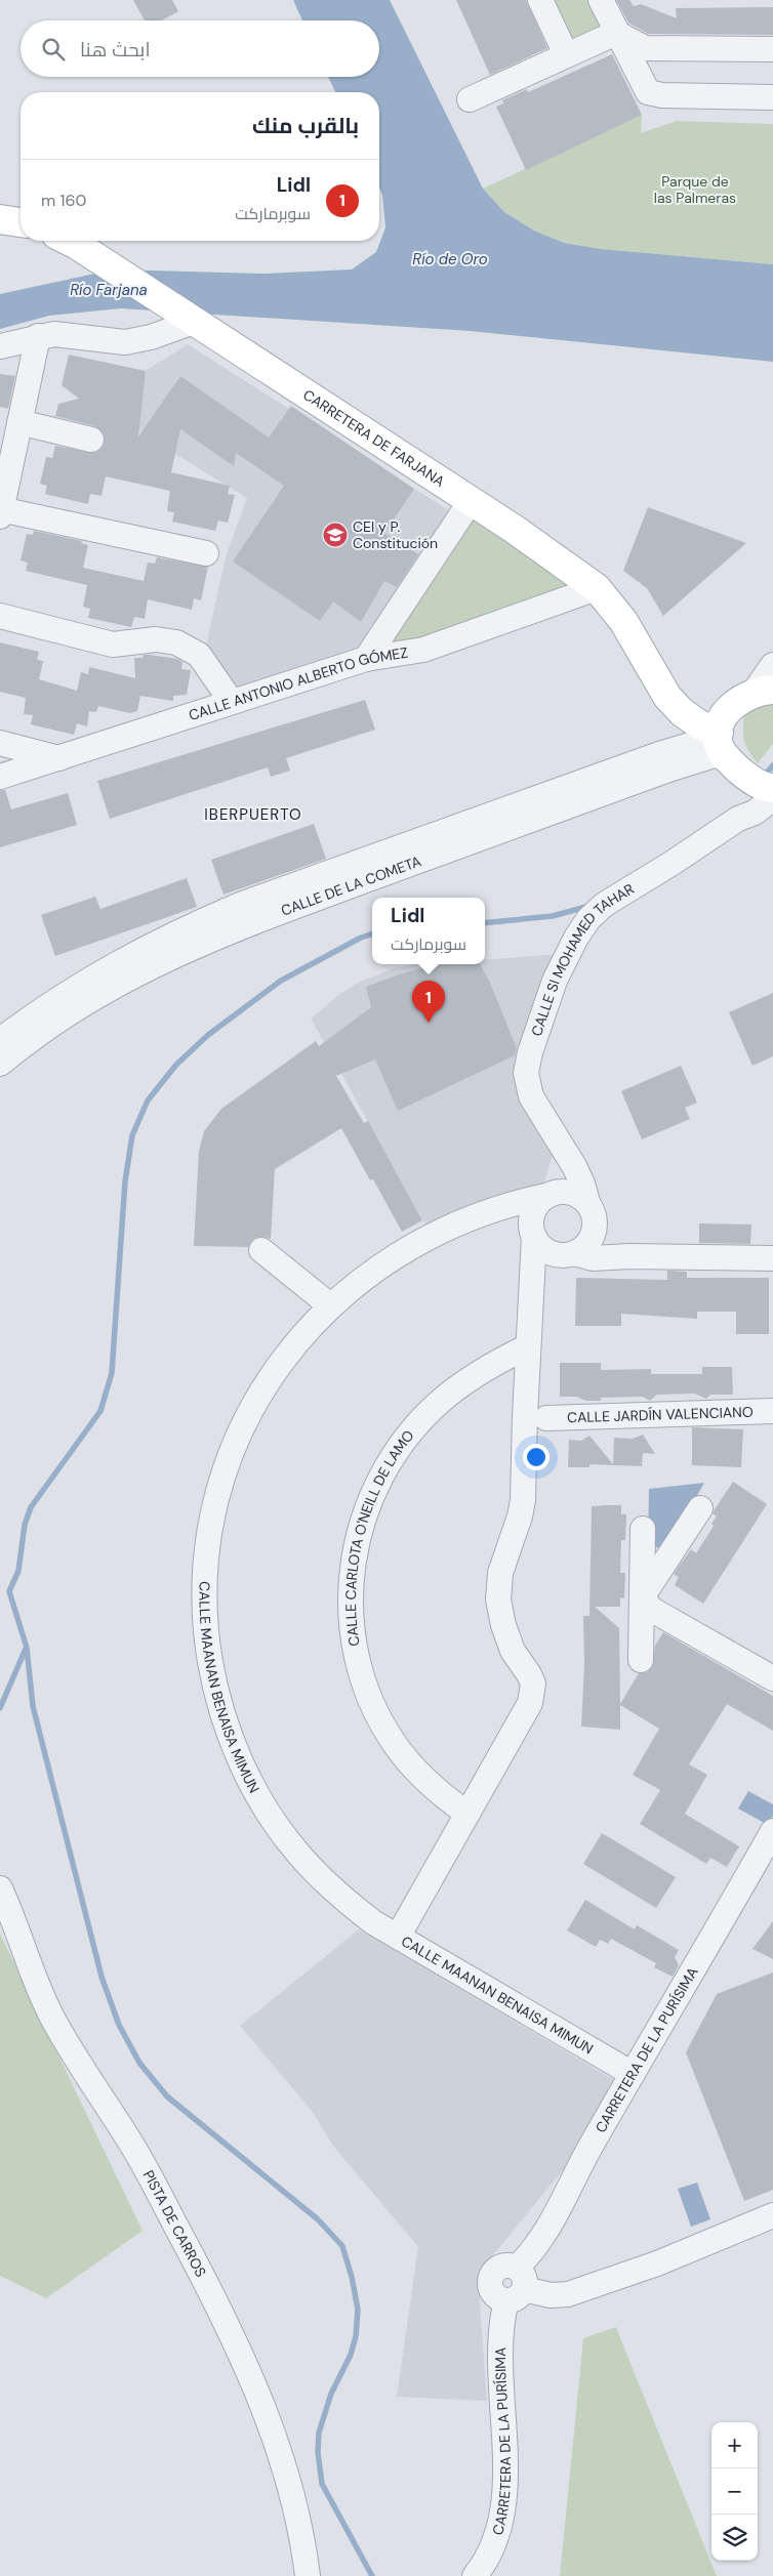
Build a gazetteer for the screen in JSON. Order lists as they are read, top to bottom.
{
  "streets": {
    "main road": ["CARRETERA DE FARJANA"],
    "street": [
      "CALLE ANTONIO ALBERTO GÓMEZ",
      "CALLE DE LA COMETA",
      "CALLE SI MOHAMED TAHAR",
      "CALLE JARDÍN VALENCIANO",
      "CALLE CARLOTA O'NEILL DE LAMO",
      "CALLE MAANAN BENAISA MIMUN",
      "CARRETERA DE LA PURÍSIMA",
      "PISTA DE CARROS"
    ]
  },
  "crossings": [
    ["CARRETERA DE FARJANA", "CALLE ANTONIO ALBERTO GÓMEZ"],
    ["CARRETERA DE FARJANA", "CALLE DE LA COMETA"],
    ["CALLE SI MOHAMED TAHAR", "CALLE MAANAN BENAISA MIMUN"],
    ["CALLE MAANAN BENAISA MIMUN", "CARRETERA DE LA PURÍSIMA"]
  ],
  "districts": ["IBERPUERTO"],
  "water": ["Río de Oro", "Río Farjana"],
  "parks": ["Parque de las Palmeras"],
  "places": {
    "school or university": ["CEI y P. Constitución"]
  },
  "page": {
    "search": "ابحث هنا",
    "heading": "بالقرب منك",
    "list": [
      {
        "mark": "1",
        "name": "Lidl",
        "note": "سوبرماركت",
        "value": "160 m"
      }
    ],
    "popup": ["Lidl", "سوبرماركت"],
    "pins": "1",
    "map_buttons": ["+", "−"]
  }
}
